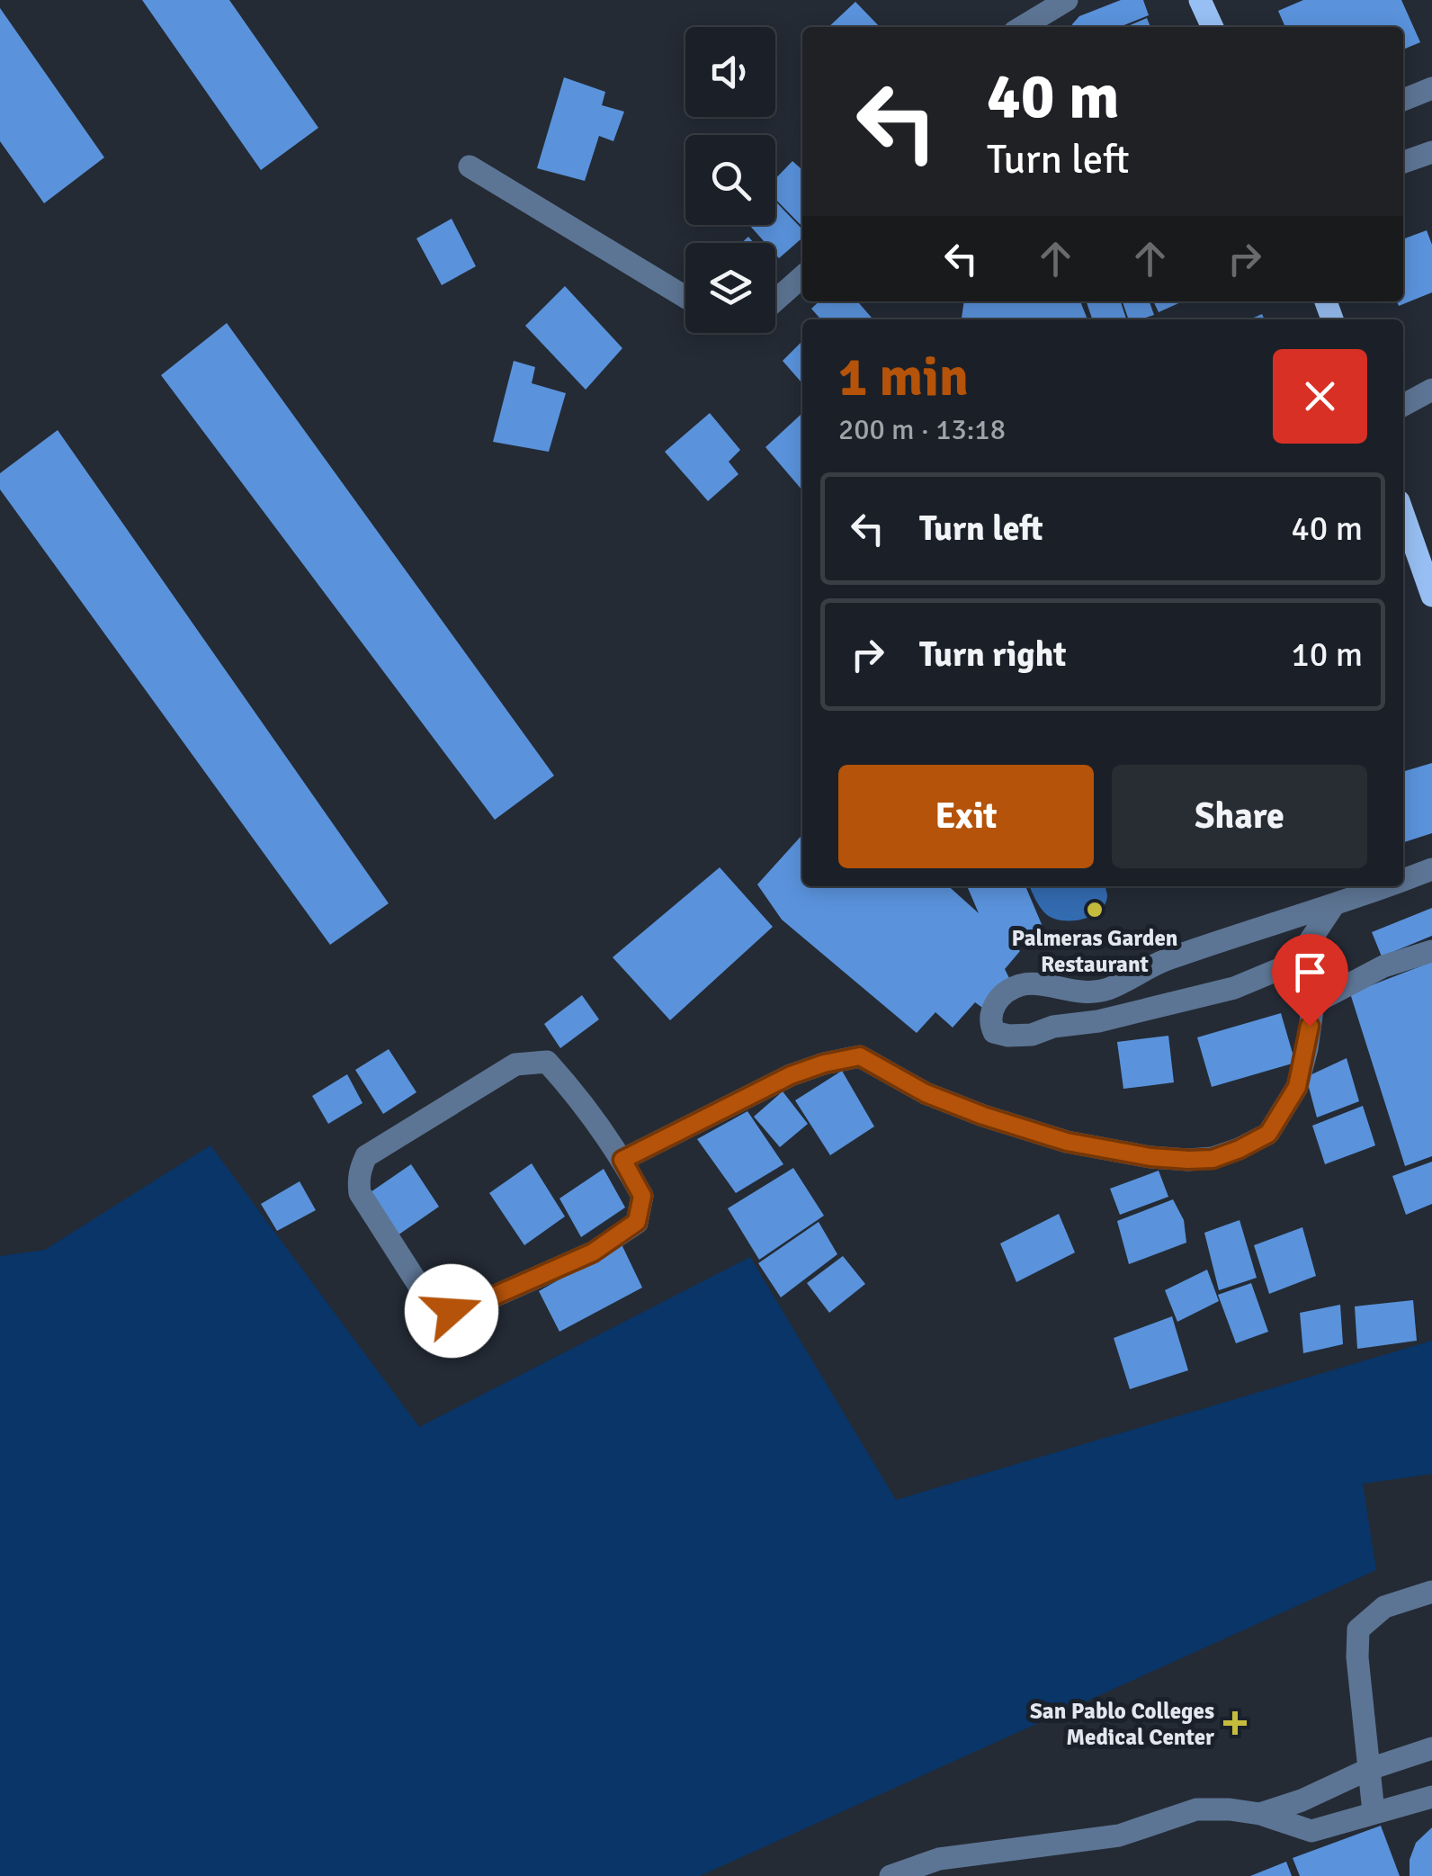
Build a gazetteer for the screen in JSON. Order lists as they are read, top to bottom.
{
  "places": {
    "other": ["Palmeras Garden Restaurant"],
    "health": ["San Pablo Colleges Medical Center"]
  },
  "page": {
    "turn": ["40 m", "Turn left"],
    "heading": ["1 min", "200 m · 13:18"],
    "list": [
      {
        "name": "Turn left",
        "value": "40 m"
      },
      {
        "name": "Turn right",
        "value": "10 m"
      }
    ],
    "buttons": ["Exit", "Share"]
  }
}
